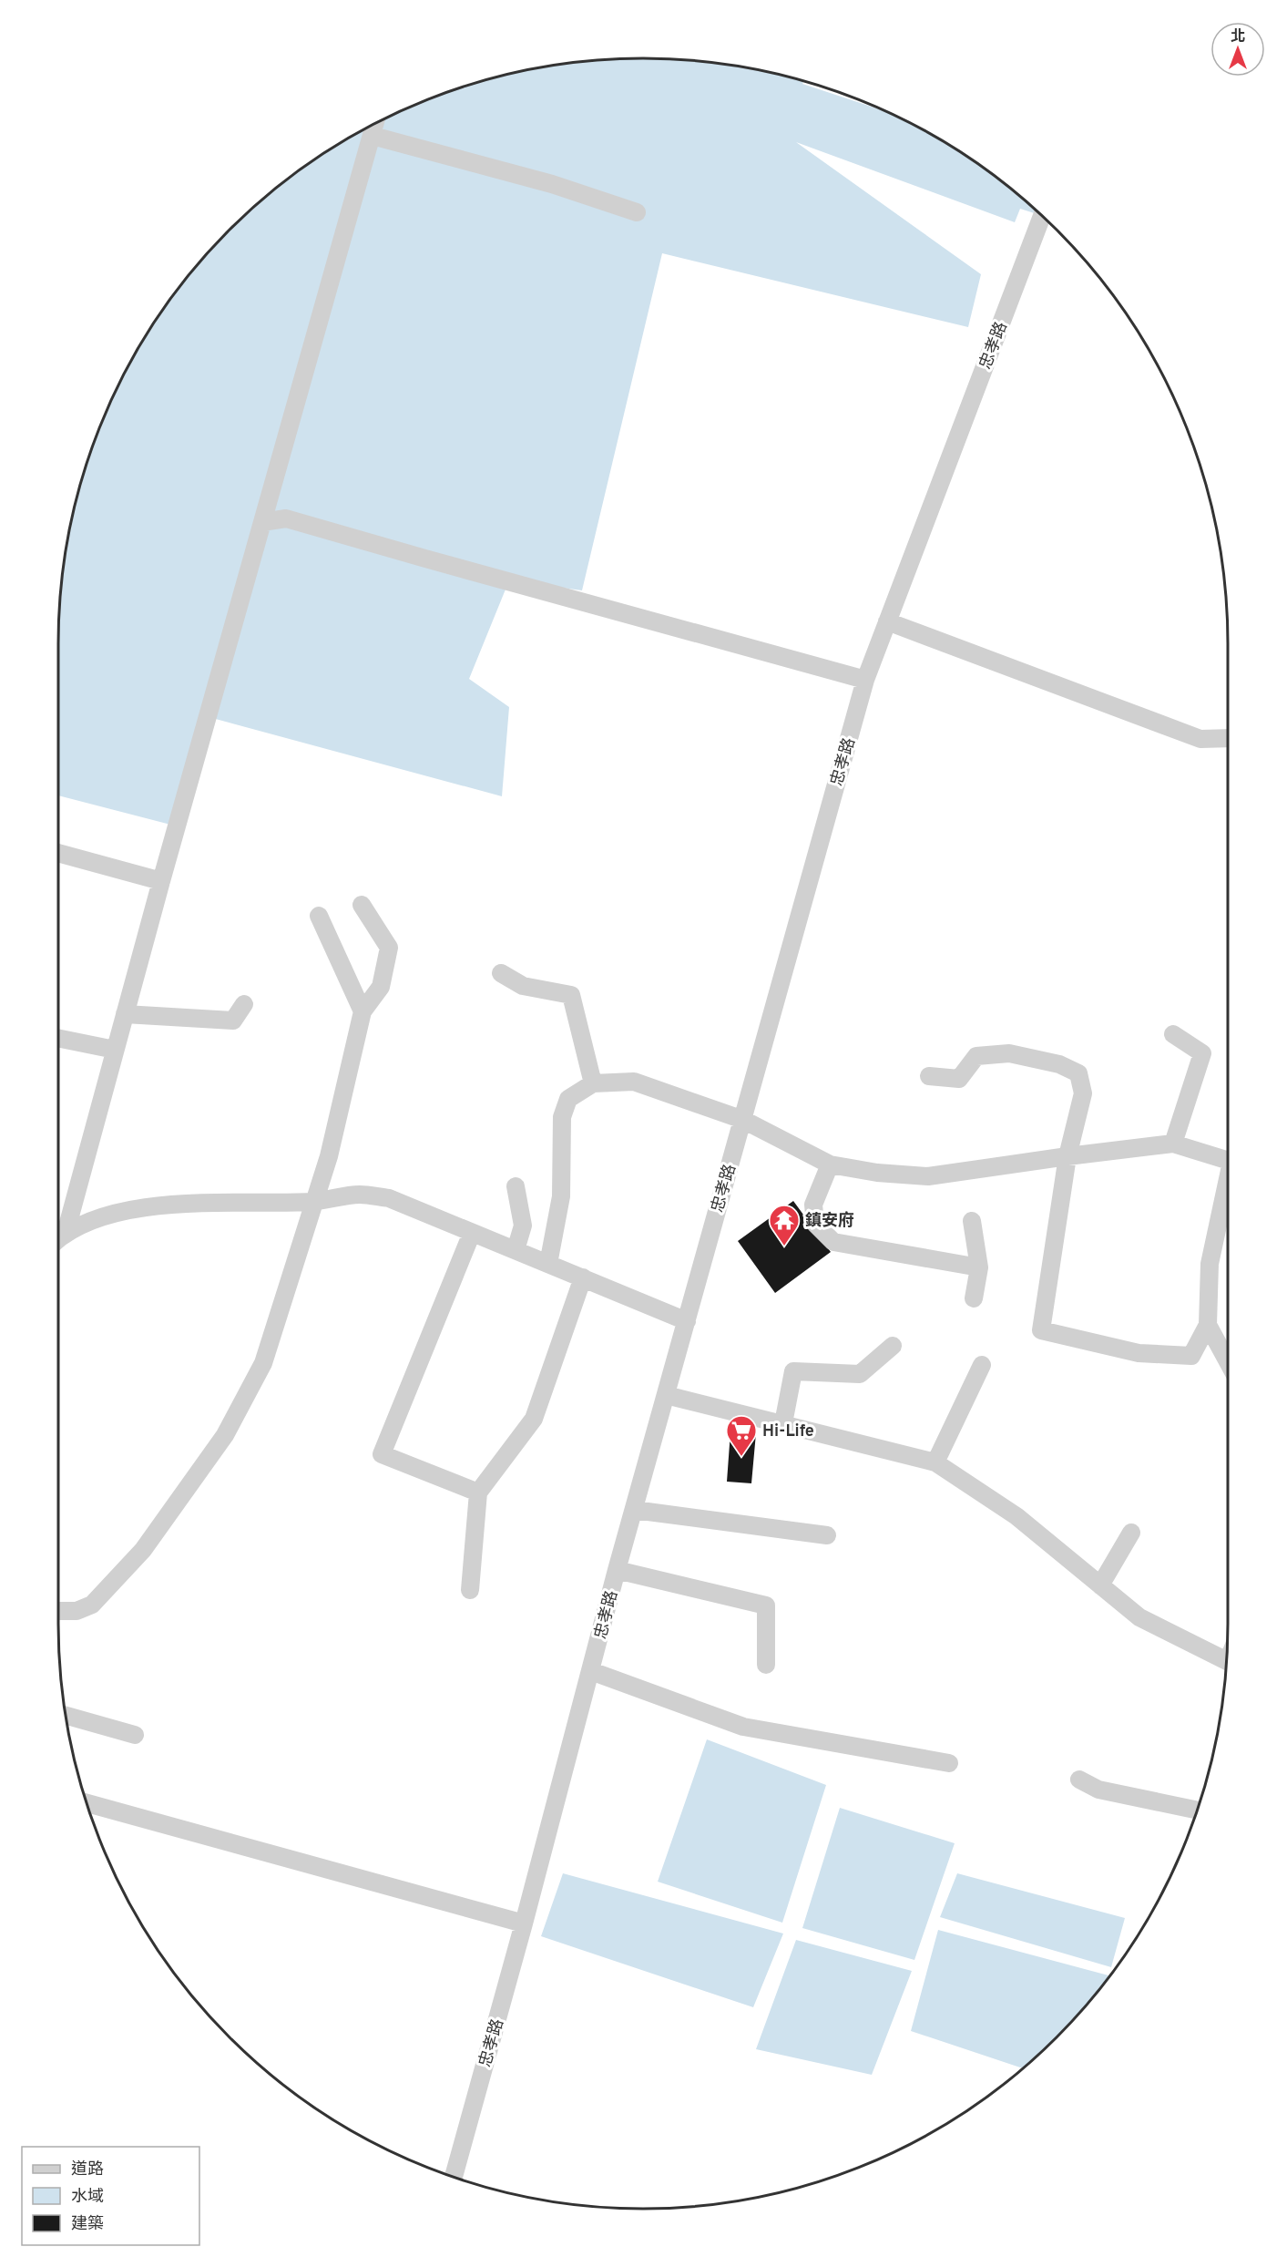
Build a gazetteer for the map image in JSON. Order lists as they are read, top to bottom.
{
  "streets": {
    "street": ["忠孝路"]
  },
  "places": {
    "temple": ["鎮安府"],
    "supermarket": ["Hi-Life"]
  },
  "legend": ["道路", "水域", "建築"],
  "north": "top"
}
